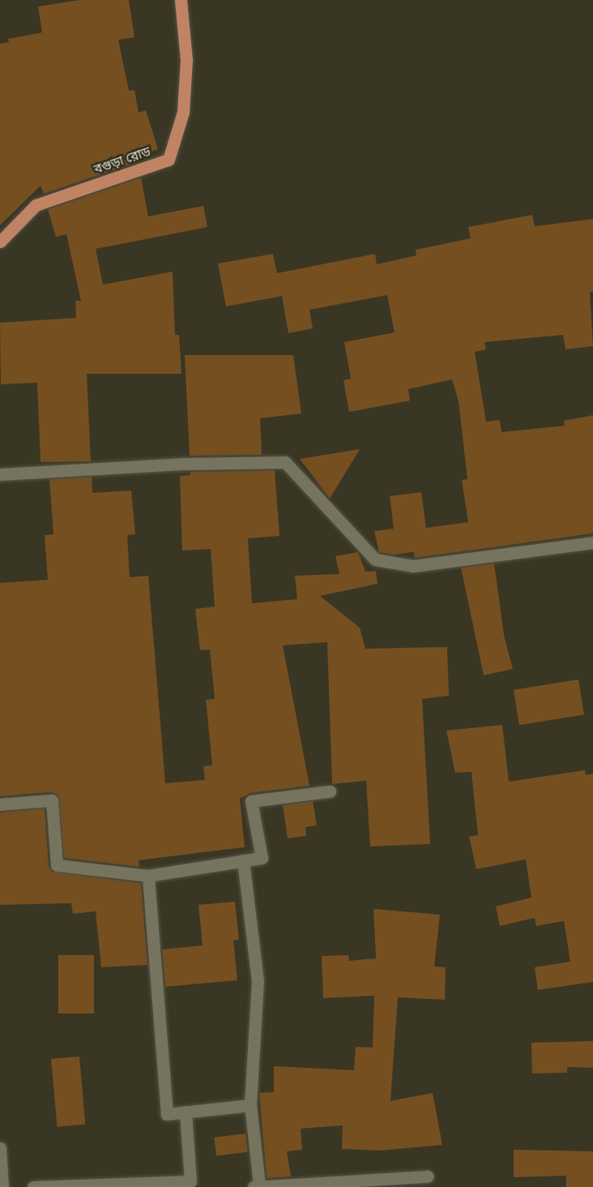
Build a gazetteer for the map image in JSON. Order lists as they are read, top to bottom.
{
  "streets": {
    "main road": ["বগুড়া রোড"]
  }
}
